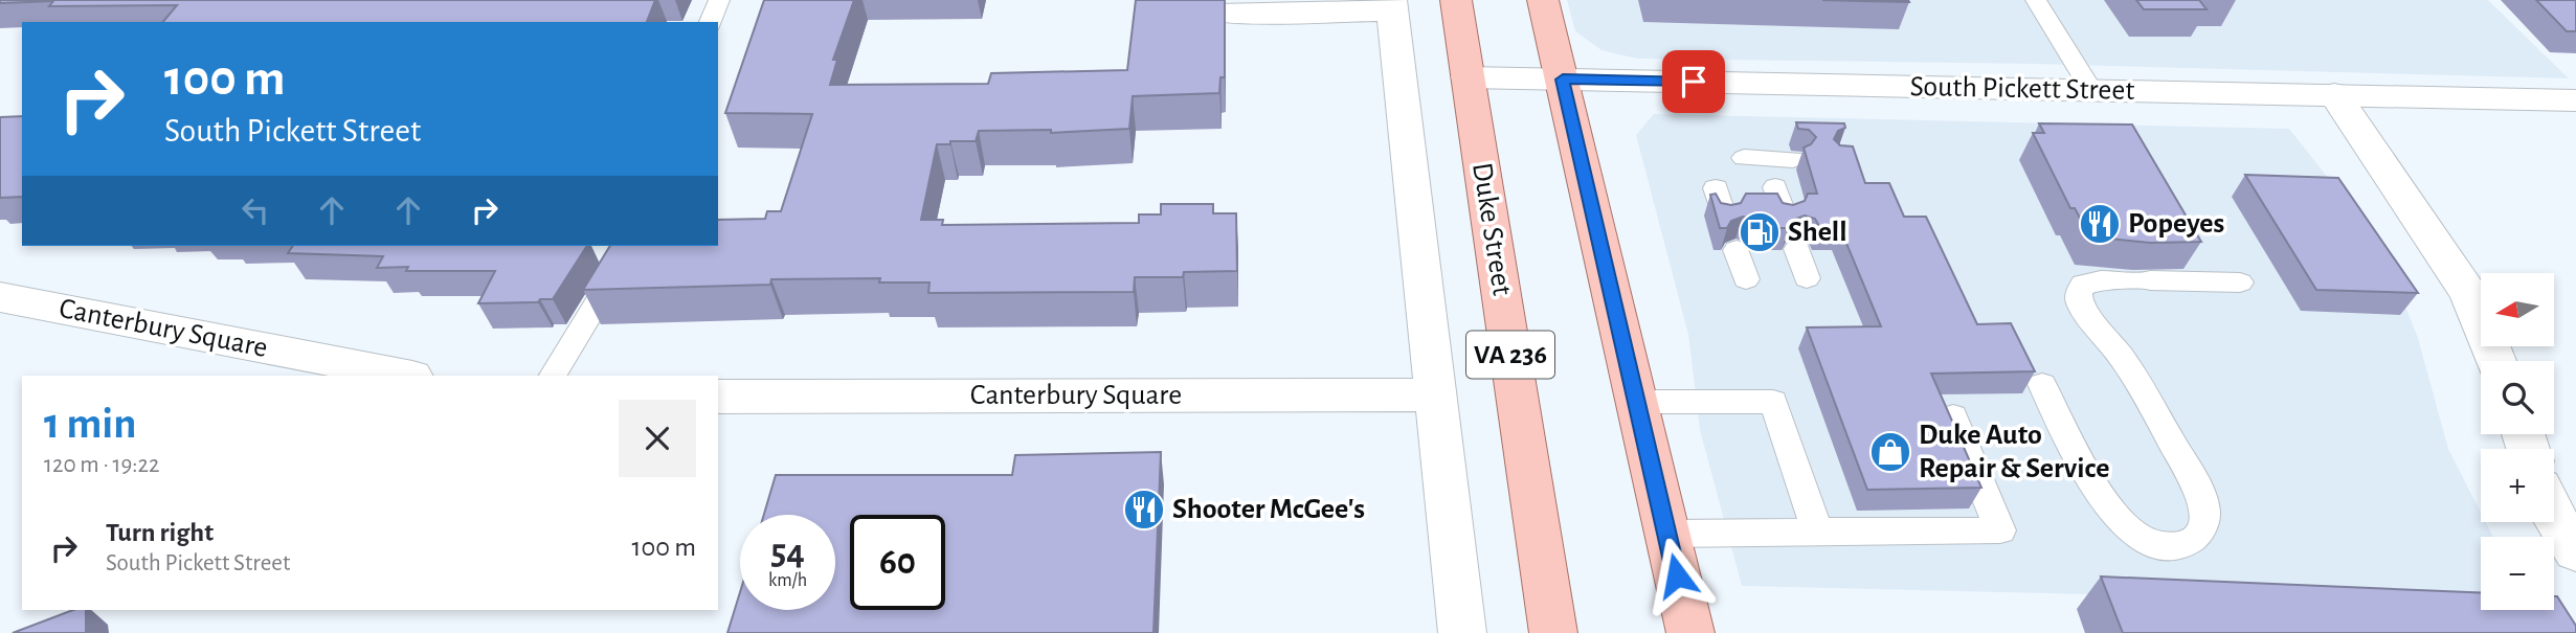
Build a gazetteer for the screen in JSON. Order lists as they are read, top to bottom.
{
  "streets": {
    "main road": ["Duke Street", "VA 236"],
    "street": ["South Pickett Street", "Canterbury Square"]
  },
  "crossings": [
    ["South Pickett Street", "Duke Street"]
  ],
  "places": {
    "restaurant": ["Popeyes", "Shooter McGee's"],
    "fuel station": ["Shell"],
    "shop": ["Duke Auto Repair & Service"]
  },
  "north": "left",
  "page": {
    "turn": ["100 m", "South Pickett Street"],
    "map_buttons": ["+", "−"],
    "heading": ["1 min", "120 m · 19:22"],
    "list": [
      {
        "name": "Turn right",
        "note": "South Pickett Street",
        "value": "100 m"
      }
    ],
    "speed": "54 km/h",
    "limit": "60"
  }
}
